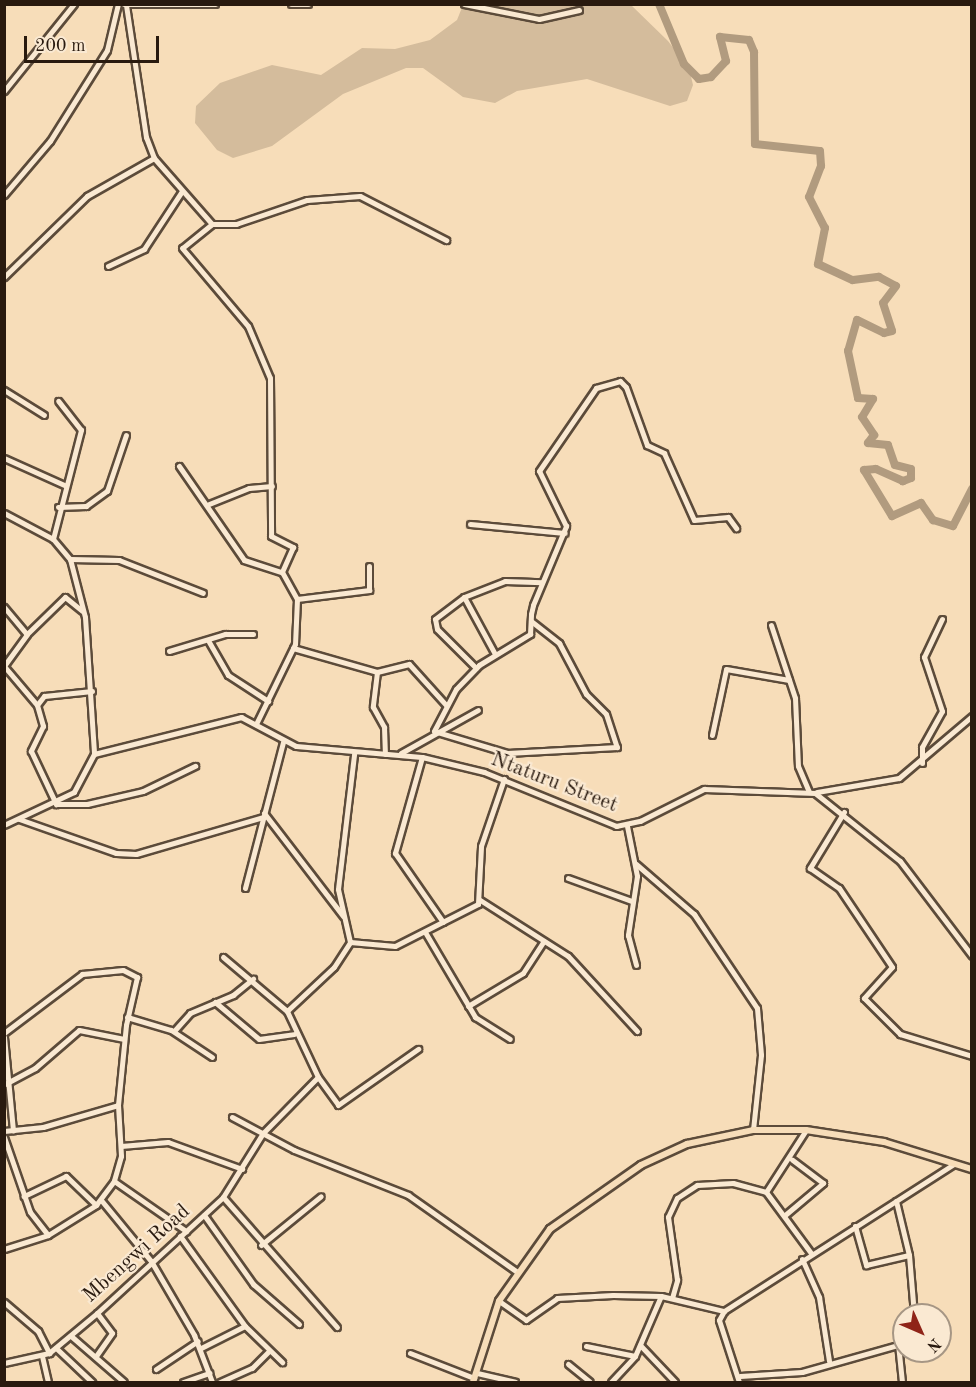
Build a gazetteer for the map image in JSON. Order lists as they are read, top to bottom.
{
  "streets": {
    "street": ["Ntaturu Street", "Mbengwi Road"]
  },
  "scale_bar": "200 m",
  "north": "bottom right"
}
